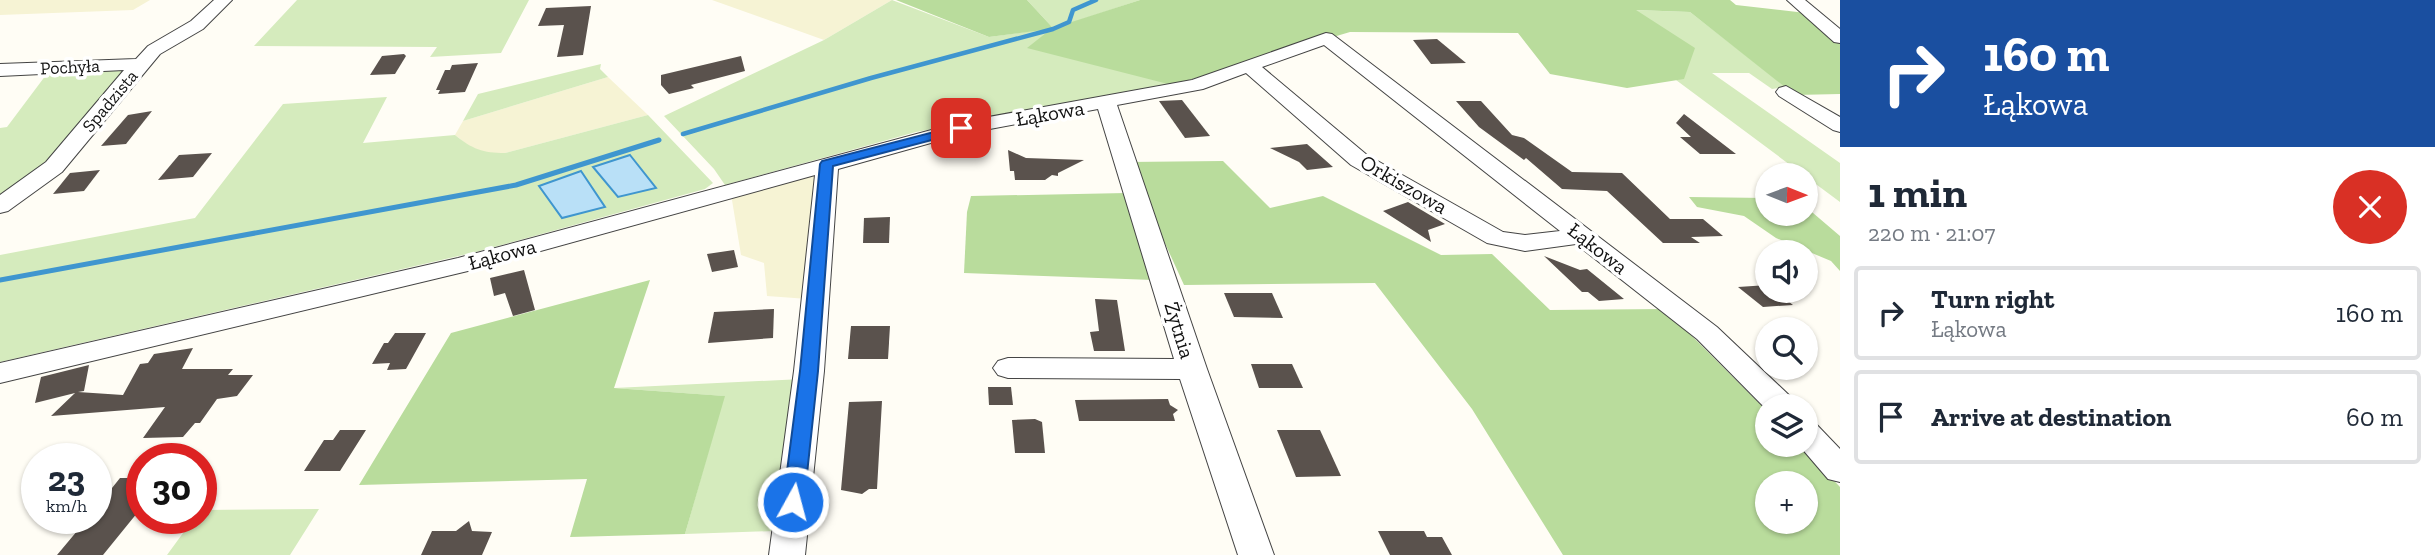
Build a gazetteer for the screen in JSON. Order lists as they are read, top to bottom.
{
  "streets": {
    "street": [
      "Pochyła",
      "Spadzista",
      "Łąkowa",
      "Orkiszowa",
      "Żytnia"
    ]
  },
  "crossings": [
    ["Pochyła", "Spadzista"],
    ["Łąkowa", "Orkiszowa"],
    ["Łąkowa", "Żytnia"]
  ],
  "north": "right",
  "page": {
    "turn": ["160 m", "Łąkowa"],
    "heading": ["1 min", "220 m · 21:07"],
    "map_buttons": "+",
    "list": [
      {
        "name": "Turn right",
        "note": "Łąkowa",
        "value": "160 m"
      },
      {
        "name": "Arrive at destination",
        "value": "60 m"
      }
    ],
    "speed": "23 km/h",
    "limit": "30"
  }
}
